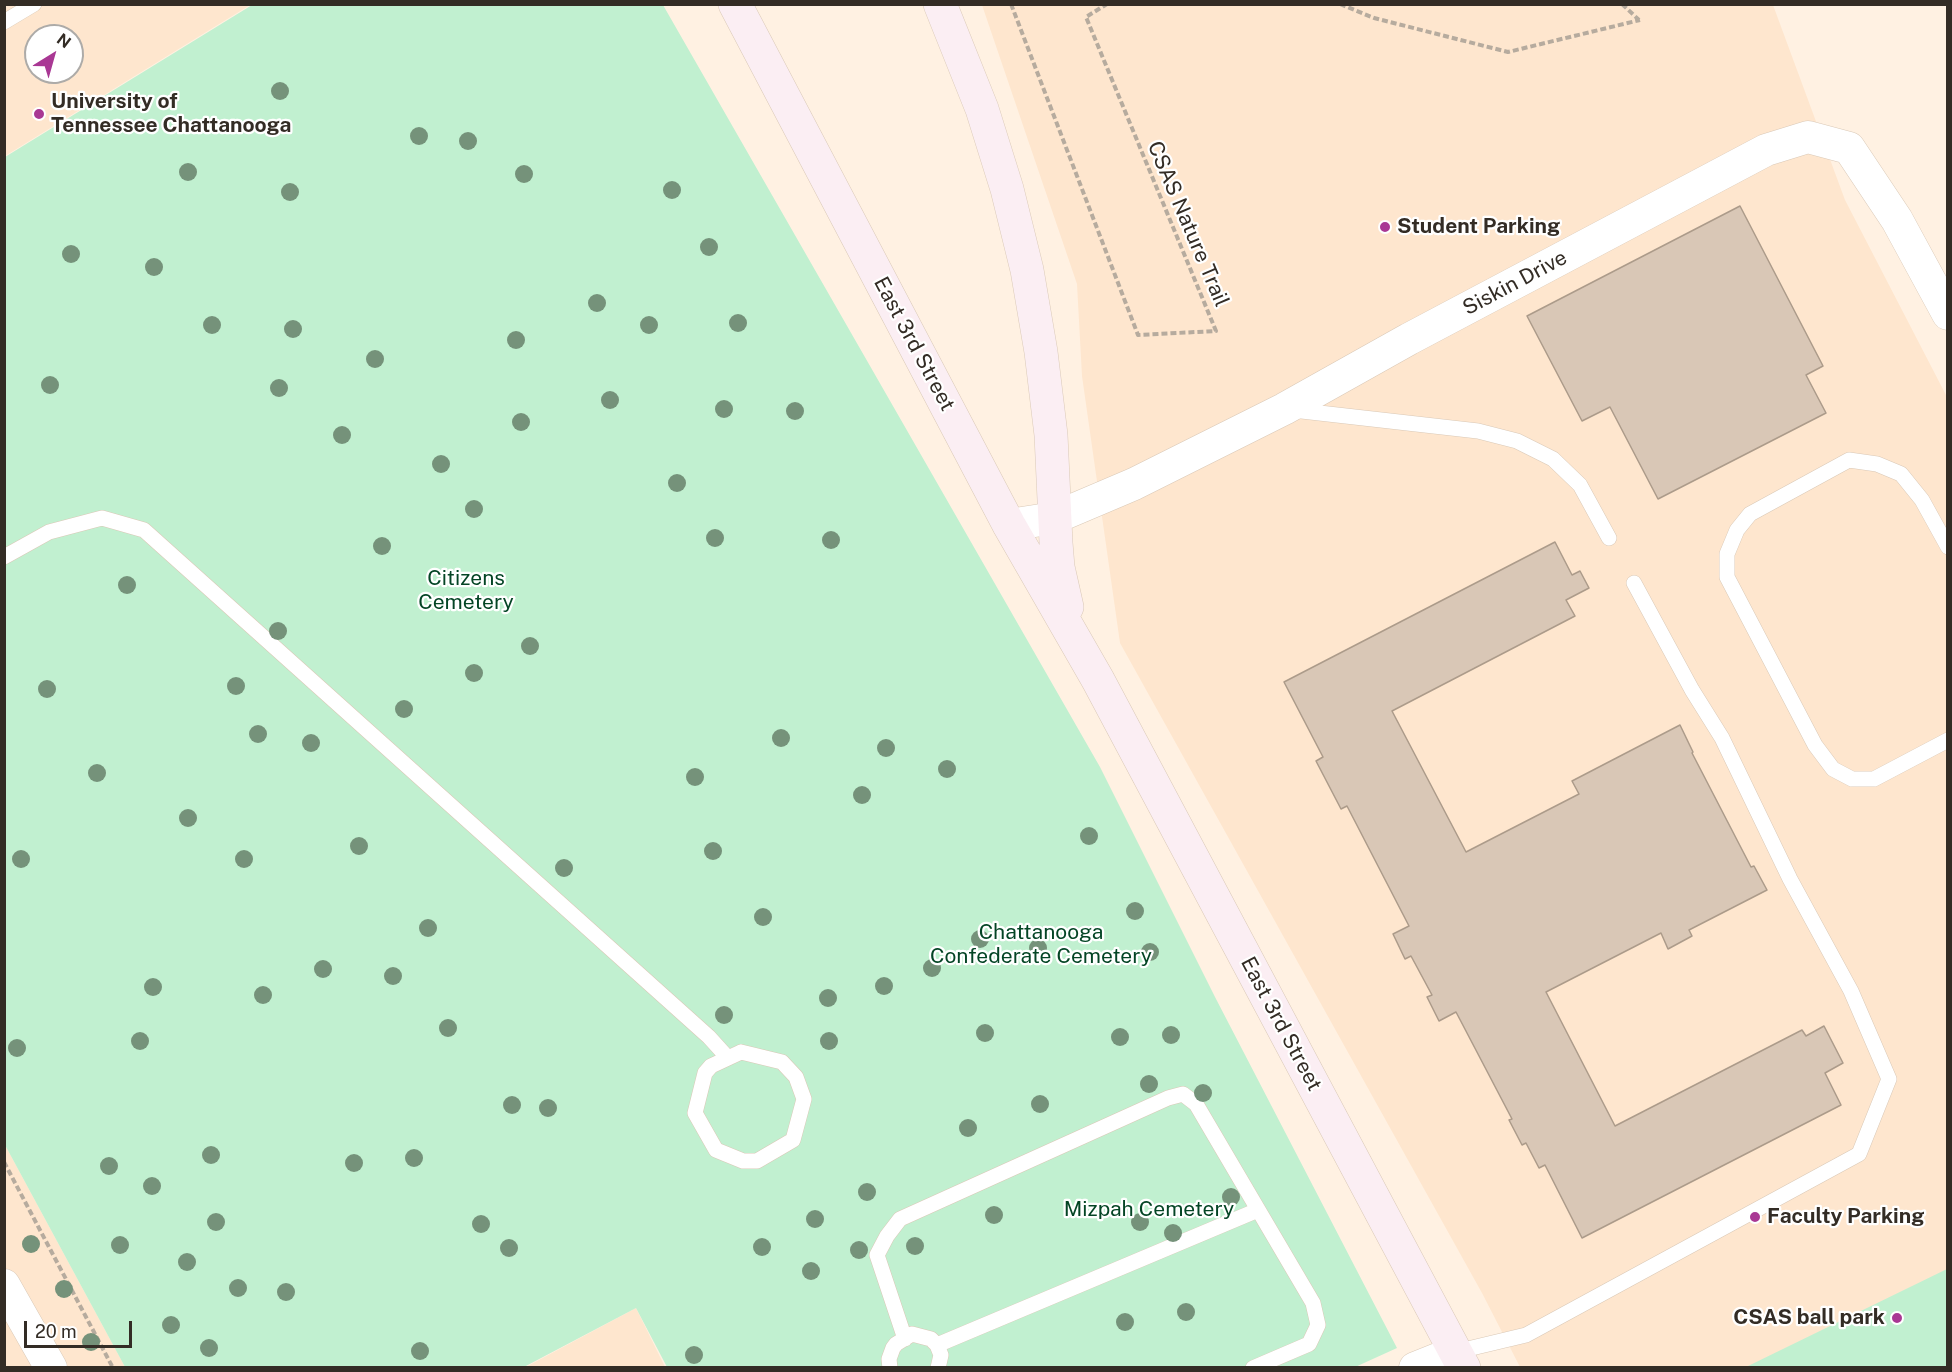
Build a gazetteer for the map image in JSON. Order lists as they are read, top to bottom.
{
  "streets": {
    "main road": ["East 3rd Street"],
    "street": ["Siskin Drive"],
    "path": ["CSAS Nature Trail"]
  },
  "crossings": [
    ["Siskin Drive", "East 3rd Street"]
  ],
  "parks": ["Citizens Cemetery", "Chattanooga Confederate Cemetery", "Mizpah Cemetery"],
  "places": [
    "University of Tennessee Chattanooga",
    "Student Parking",
    "Faculty Parking",
    "CSAS ball park"
  ],
  "scale_bar": "20 m",
  "north": "top right"
}
